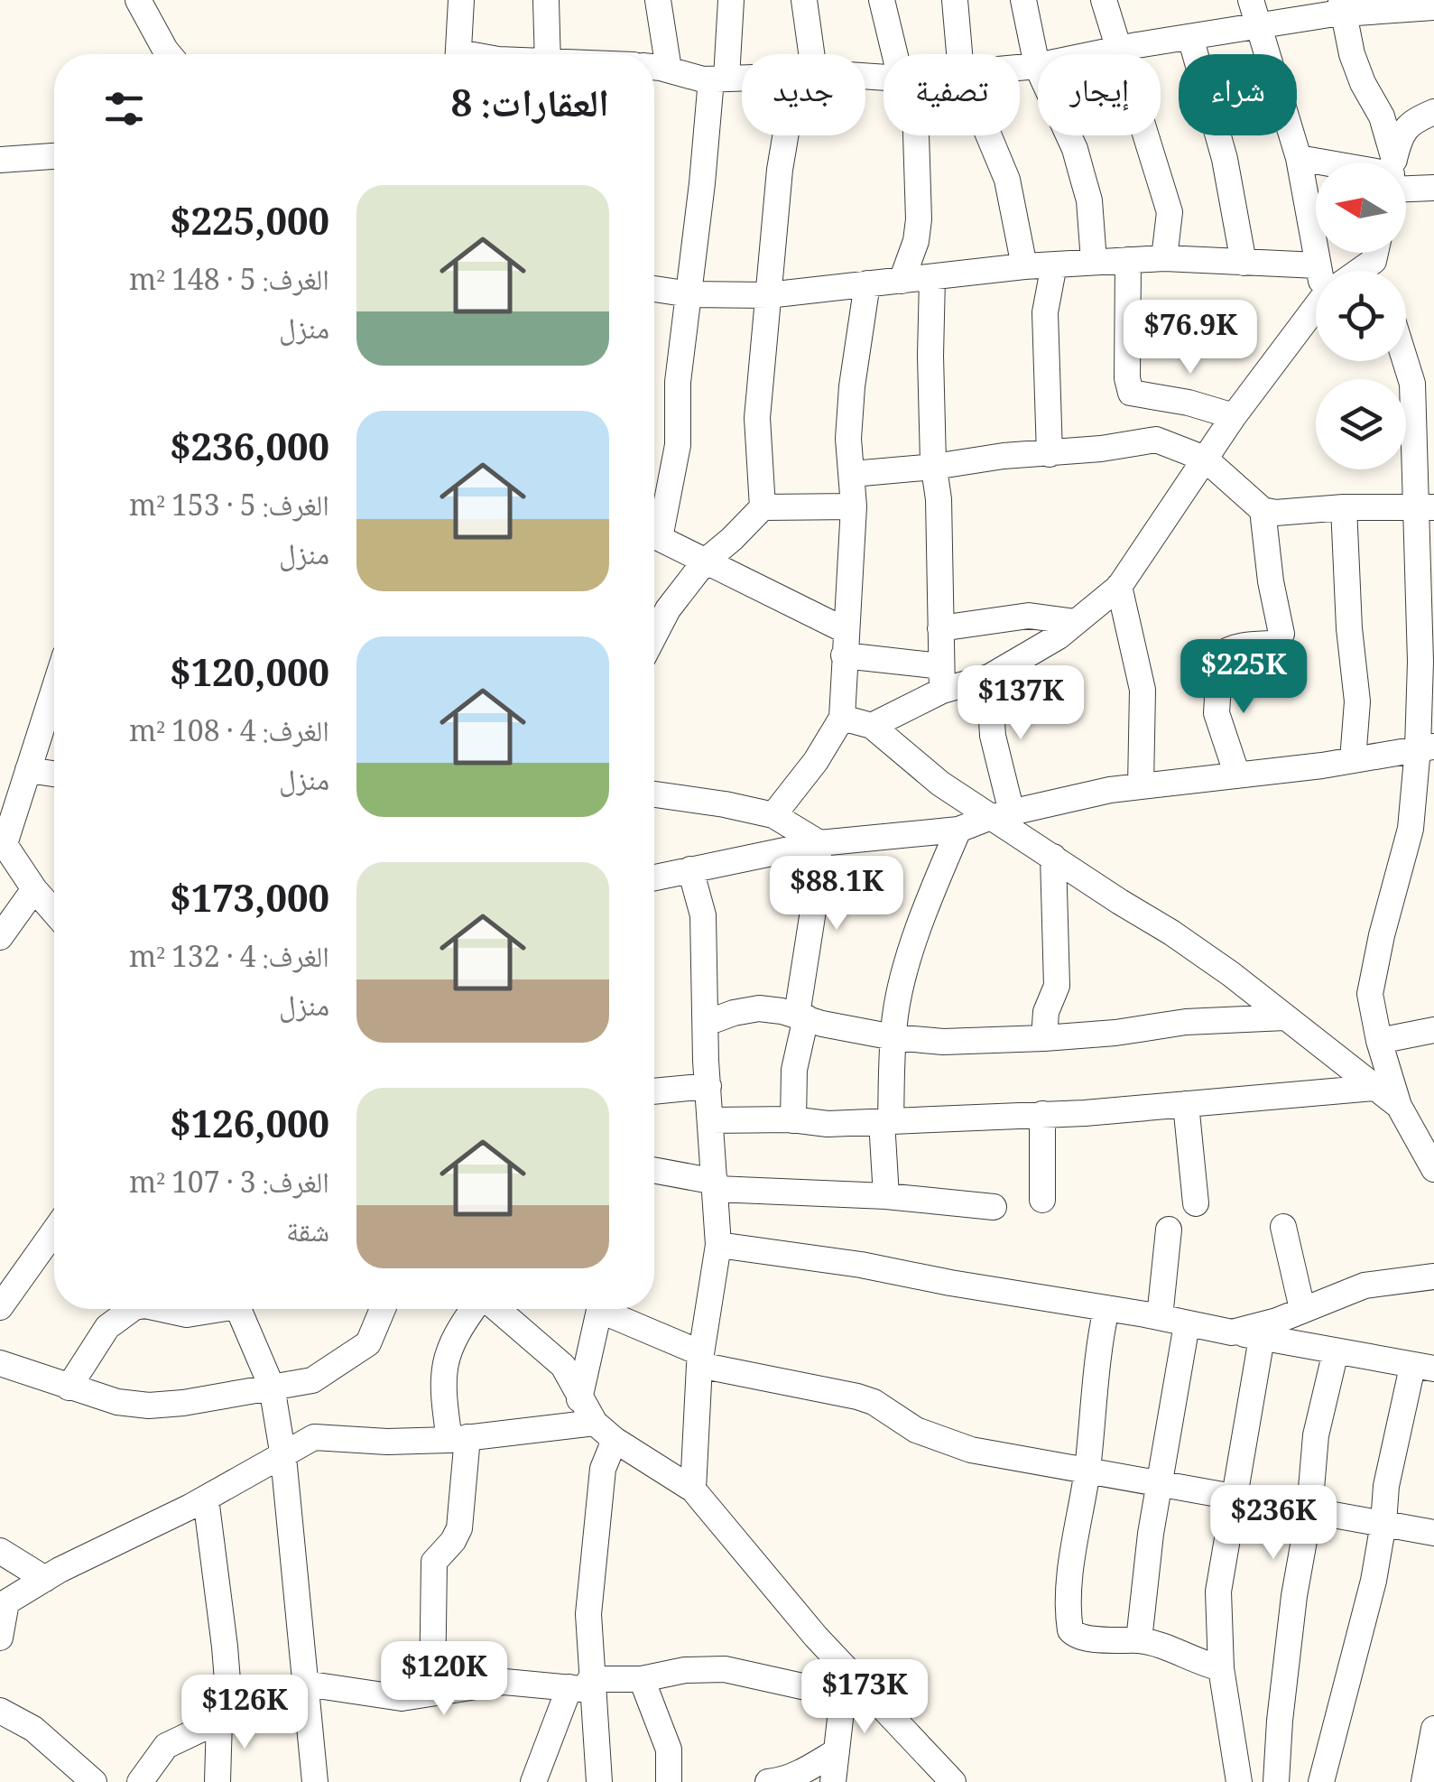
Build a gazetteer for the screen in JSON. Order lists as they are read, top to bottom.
{
  "north": "left",
  "page": {
    "chip": [
      "شراء",
      "إيجار",
      "تصفية",
      "جديد"
    ],
    "heading": "العقارات: 8",
    "list": [
      {
        "name": "$225,000",
        "note": "الغرف: 5 · 148 m² · منزل"
      },
      {
        "name": "$236,000",
        "note": "الغرف: 5 · 153 m² · منزل"
      },
      {
        "name": "$120,000",
        "note": "الغرف: 4 · 108 m² · منزل"
      },
      {
        "name": "$173,000",
        "note": "الغرف: 4 · 132 m² · منزل"
      },
      {
        "name": "$126,000",
        "note": "الغرف: 3 · 107 m² · شقة"
      }
    ],
    "price": [
      "$76.9K",
      "$225K",
      "$137K",
      "$88.1K",
      "$236K",
      "$120K",
      "$173K",
      "$126K"
    ]
  }
}
